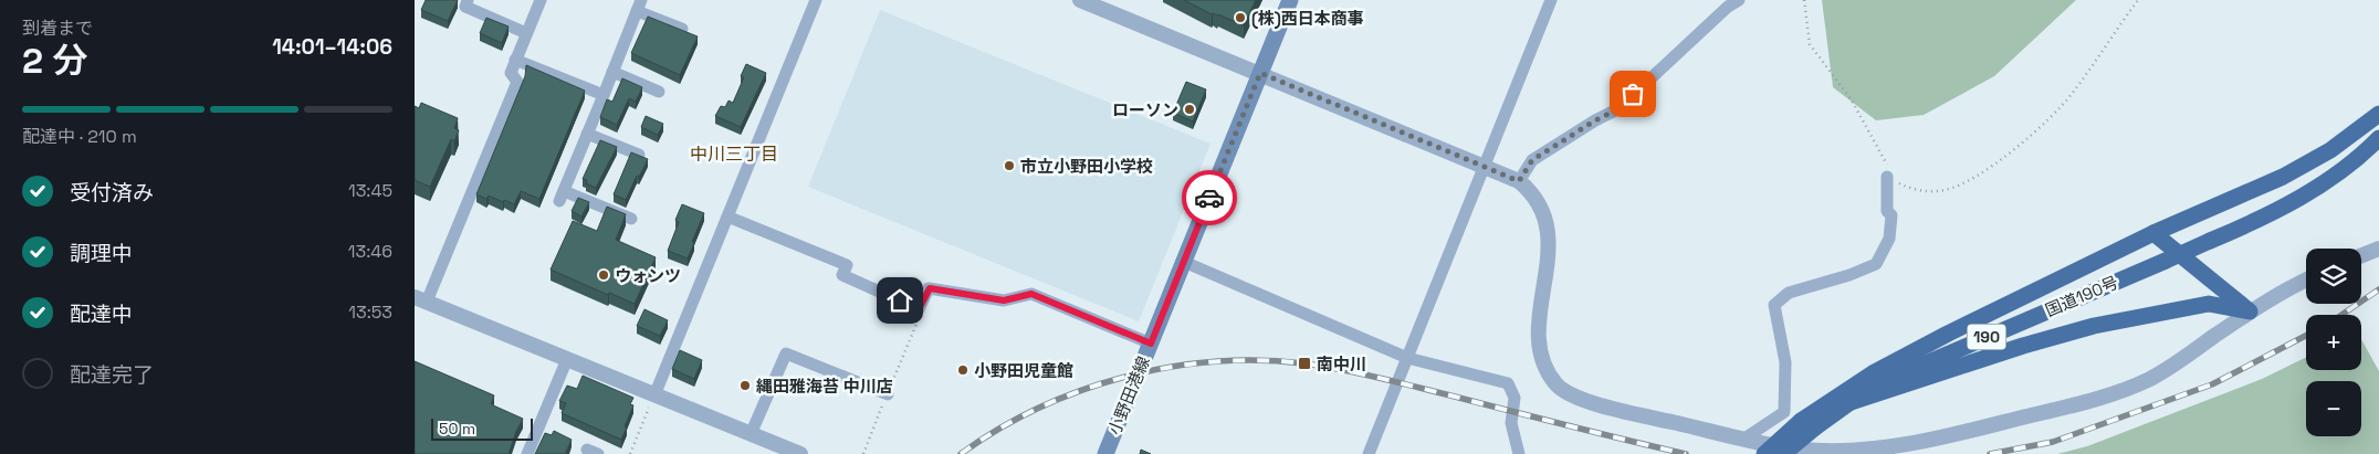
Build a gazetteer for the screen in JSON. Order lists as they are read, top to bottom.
{
  "streets": {
    "highway": ["国道190号", "190"],
    "main road": ["小野田港線"]
  },
  "districts": ["中川三丁目"],
  "places": {
    "other": [
      "(株)西日本商事",
      "ローソン",
      "市立小野田小学校",
      "ウォンツ",
      "小野田児童館",
      "縄田雅海苔 中川店"
    ],
    "transit": ["南中川"]
  },
  "scale_bar": "50 m",
  "page": {
    "heading": ["2 分", "到着まで", "14:01–14:06"],
    "bar": "配達中 · 210 m",
    "list": [
      ["受付済み", "13:45"],
      ["調理中", "13:46"],
      ["配達中", "13:53"],
      "配達完了"
    ],
    "map_buttons": ["+", "−"],
    "scale": "50 m"
  }
}
